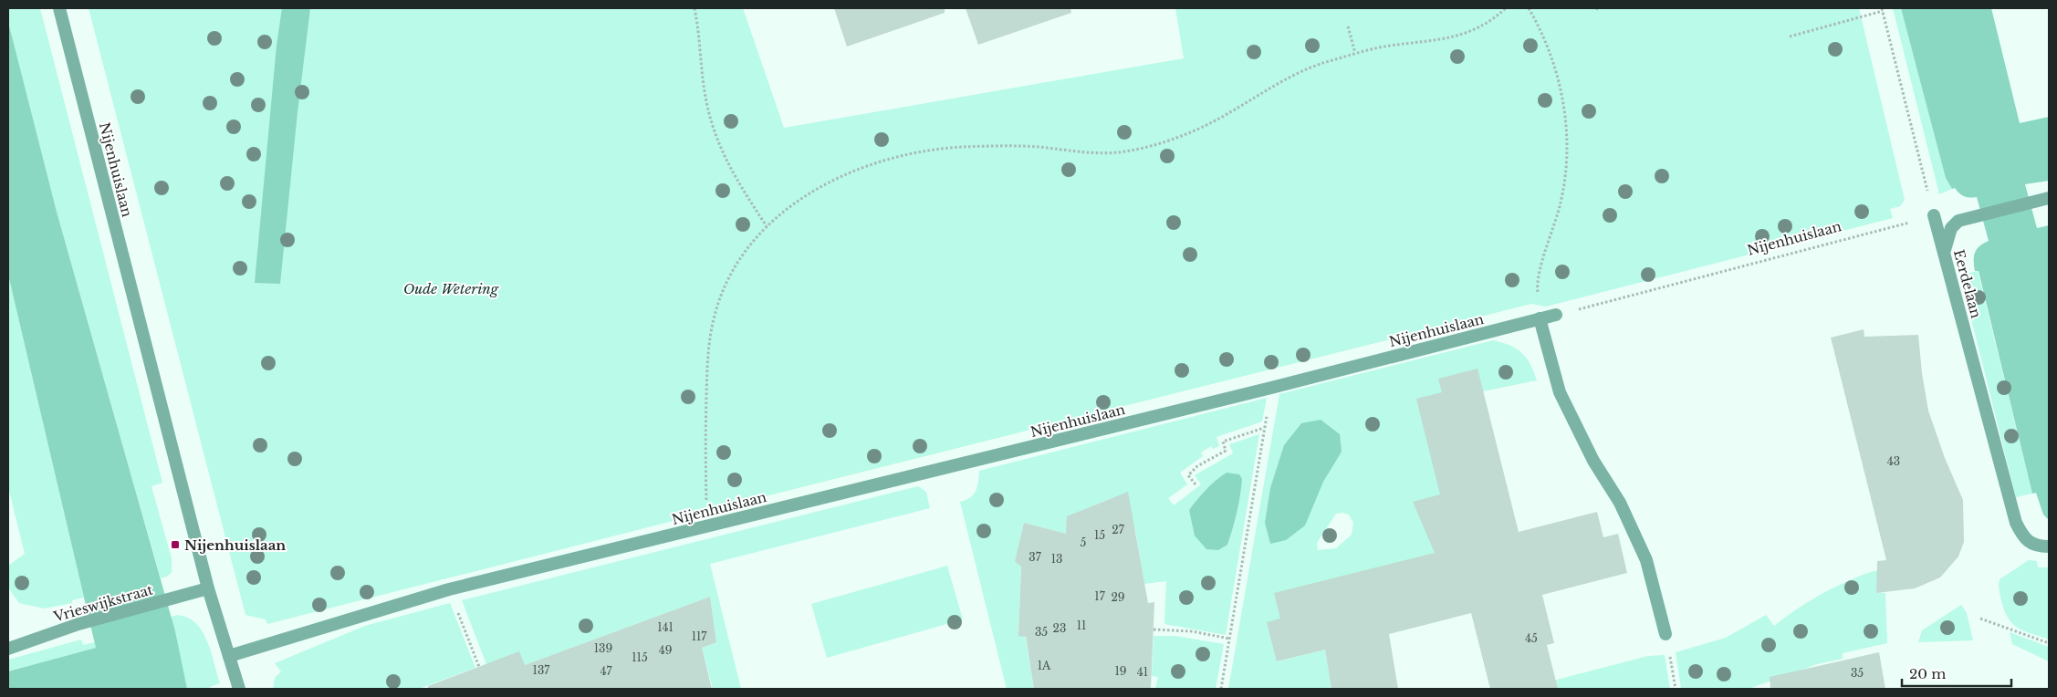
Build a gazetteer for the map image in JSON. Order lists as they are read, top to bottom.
{
  "streets": {
    "street": ["Nijenhuislaan", "Eerdelaan", "Vrieswijkstraat"]
  },
  "crossings": [
    ["Nijenhuislaan", "Eerdelaan"],
    ["Nijenhuislaan", "Vrieswijkstraat"]
  ],
  "parks": ["Oude Wetering"],
  "places": {
    "transit": ["Nijenhuislaan"]
  },
  "house_numbers": [
    "43",
    "27",
    "15",
    "5",
    "37",
    "13",
    "17",
    "29",
    "11",
    "141",
    "23",
    "35",
    "117",
    "45",
    "139",
    "49",
    "115",
    "1A",
    "137",
    "47",
    "19",
    "41",
    "35"
  ],
  "scale_bar": "20 m"
}
